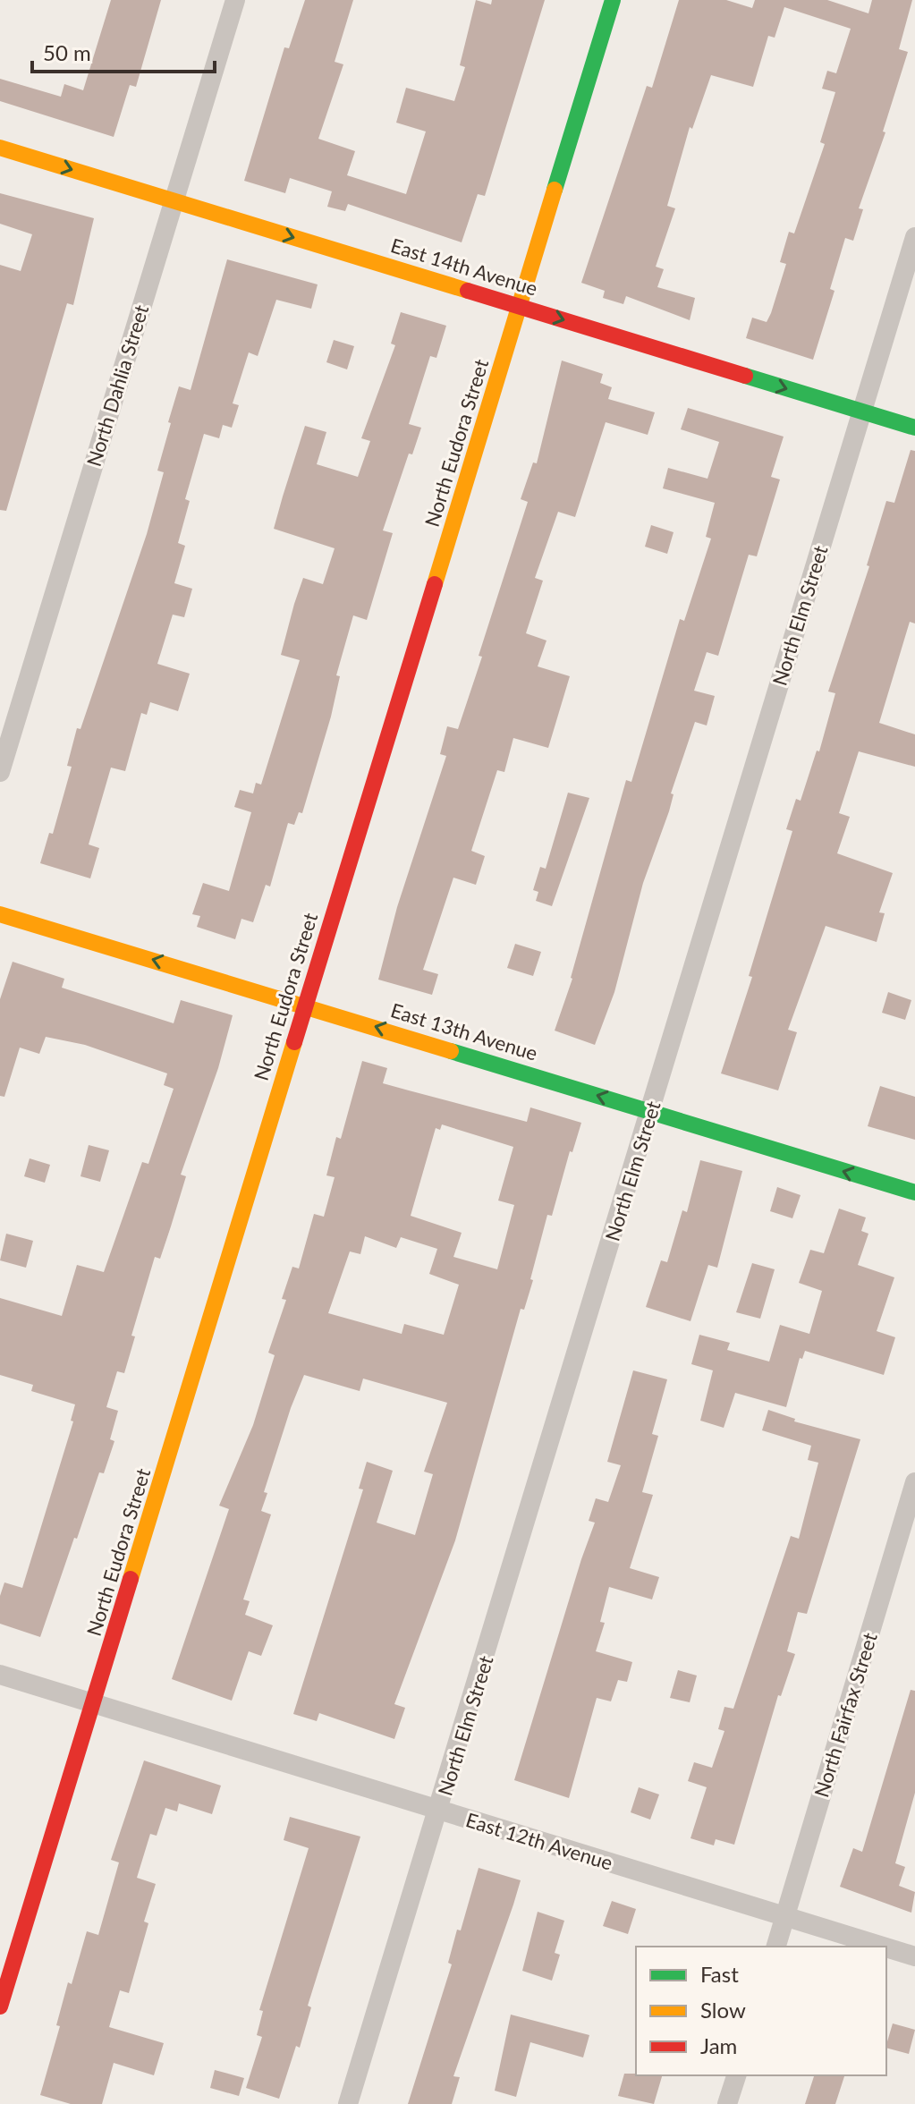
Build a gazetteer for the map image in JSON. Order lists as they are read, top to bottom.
{
  "streets": {
    "street": [
      "East 14th Avenue",
      "North Dahlia Street",
      "North Eudora Street",
      "North Elm Street",
      "East 13th Avenue",
      "North Fairfax Street",
      "East 12th Avenue"
    ]
  },
  "crossings": [
    ["East 14th Avenue", "North Dahlia Street"],
    ["East 14th Avenue", "North Eudora Street"],
    ["East 14th Avenue", "North Elm Street"],
    ["North Eudora Street", "East 13th Avenue"],
    ["North Eudora Street", "East 12th Avenue"],
    ["North Elm Street", "East 13th Avenue"],
    ["North Elm Street", "East 12th Avenue"],
    ["North Fairfax Street", "East 12th Avenue"]
  ],
  "one_way": ["East 14th Avenue", "East 13th Avenue"],
  "legend": ["Fast", "Slow", "Jam"],
  "scale_bar": "50 m"
}
